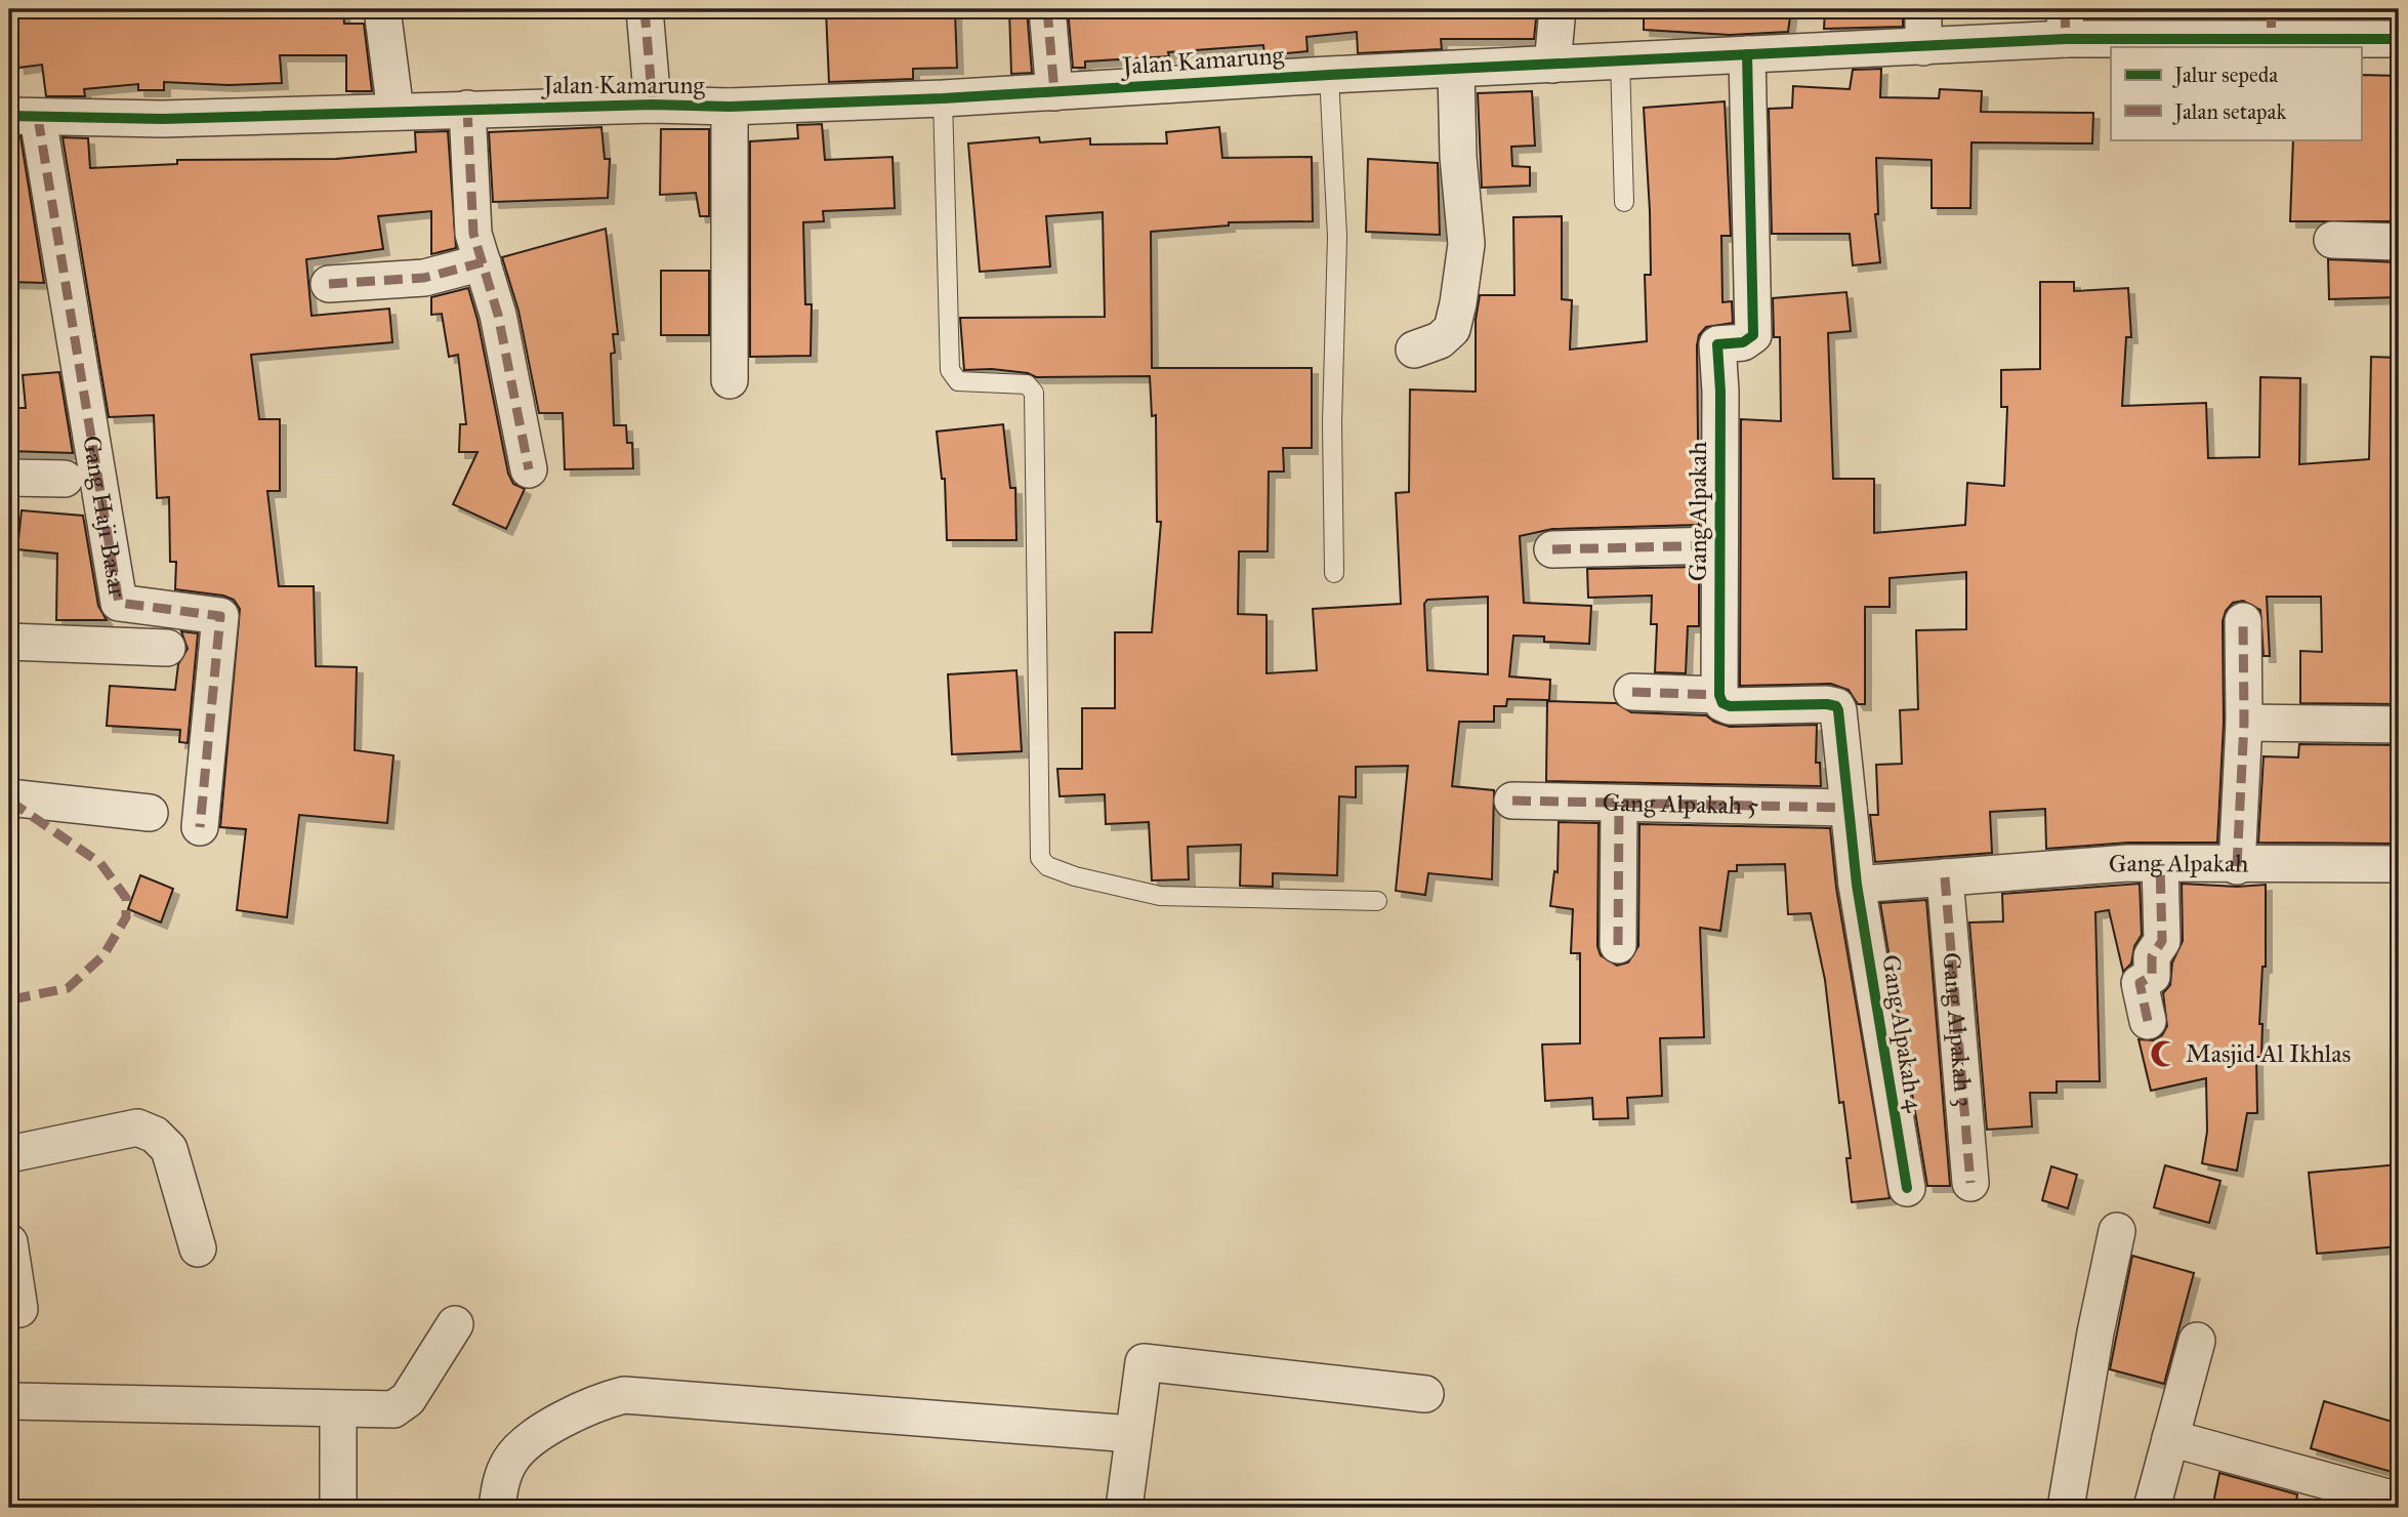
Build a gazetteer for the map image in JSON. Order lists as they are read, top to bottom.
{
  "streets": {
    "street": [
      "Jalan Kamarung",
      "Gang Alpakah",
      "Gang Haji Basar",
      "Gang Alpakah 5",
      "Gang Alpakah 3",
      "Gang Alpakah 4"
    ]
  },
  "crossings": [
    ["Jalan Kamarung", "Gang Alpakah"],
    ["Jalan Kamarung", "Gang Haji Basar"],
    ["Gang Alpakah", "Gang Alpakah 3"],
    ["Gang Alpakah", "Gang Alpakah 4"]
  ],
  "places": {
    "mosque": ["Masjid Al Ikhlas"]
  },
  "legend": ["Jalur sepeda", "Jalan setapak"]
}
